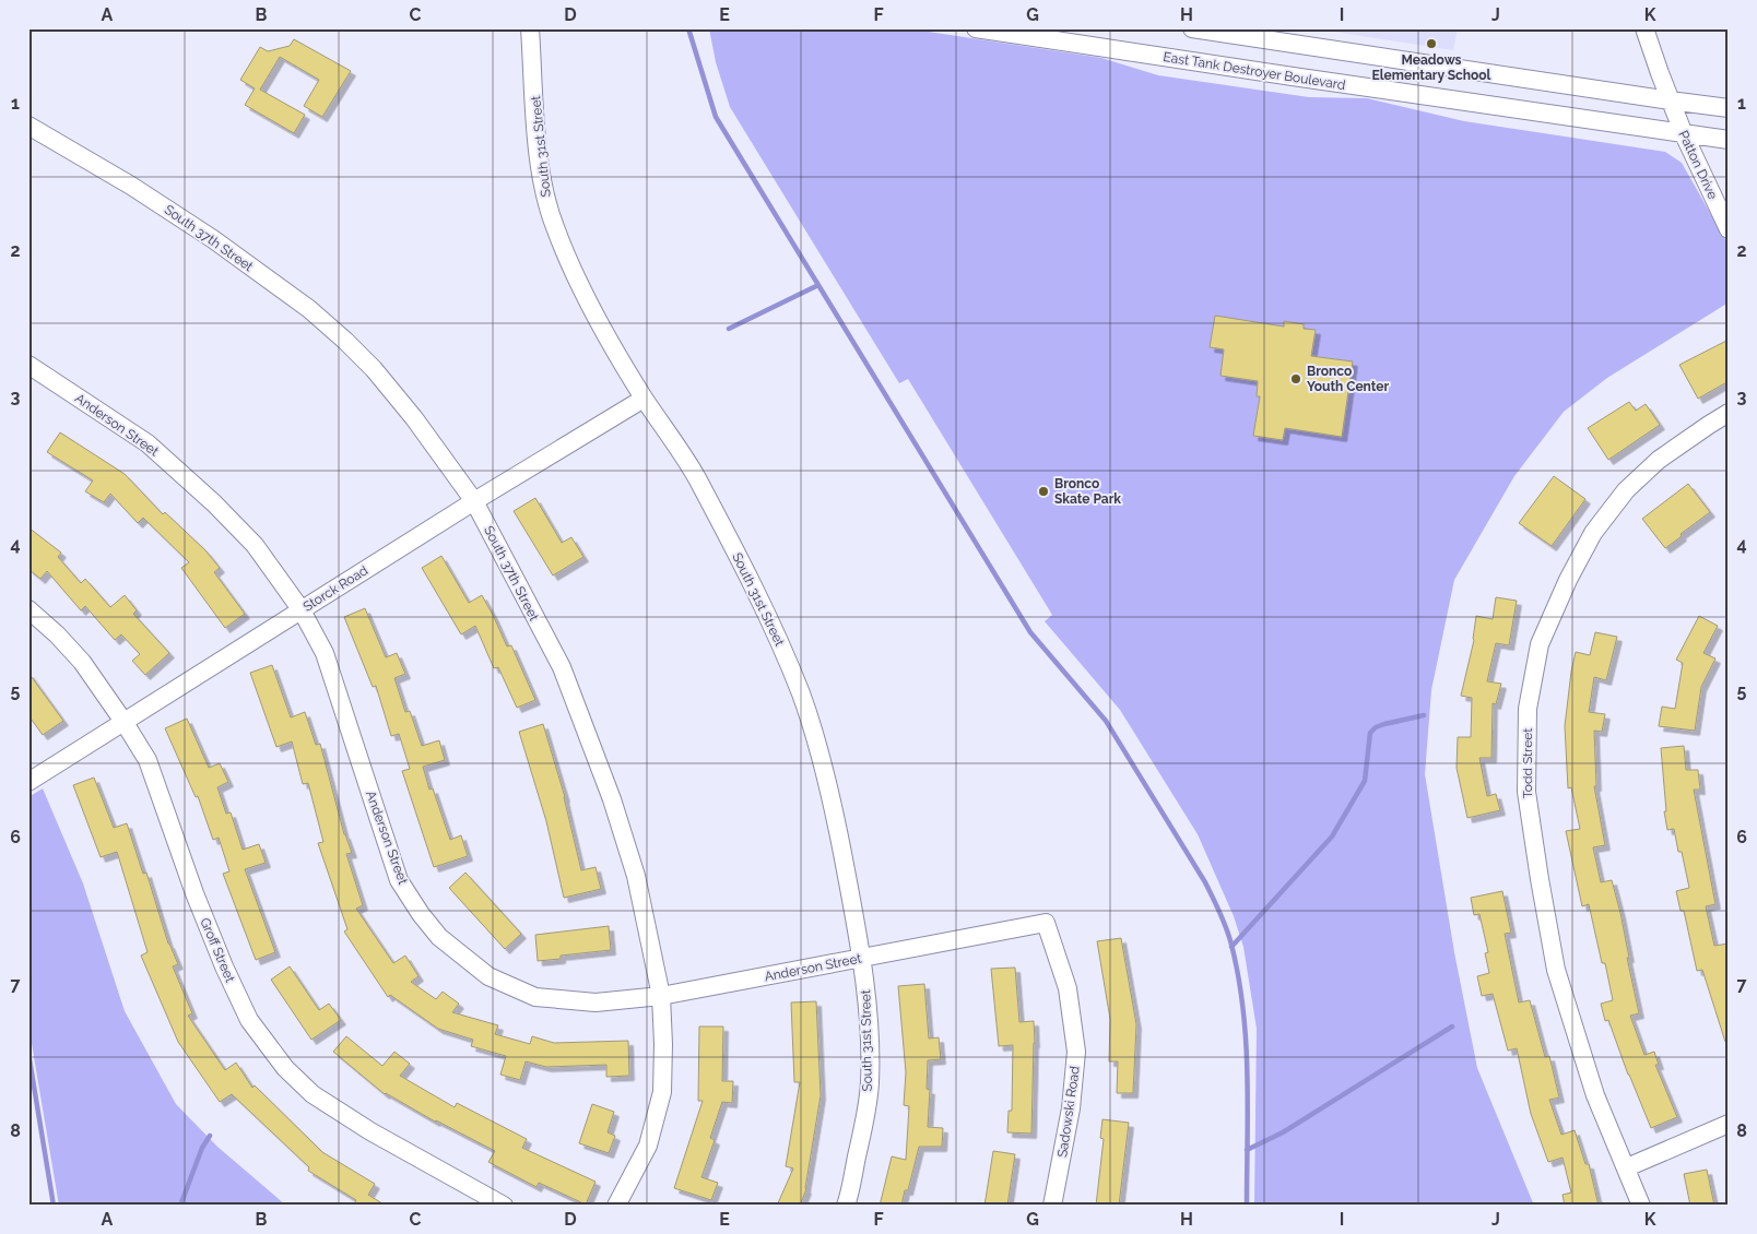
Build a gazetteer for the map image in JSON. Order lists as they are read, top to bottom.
{
  "streets": {
    "street": [
      "East Tank Destroyer Boulevard",
      "South 31st Street",
      "Patton Drive",
      "South 37th Street",
      "Anderson Street",
      "Storck Road",
      "Todd Street",
      "Groff Street",
      "Sadowski Road"
    ]
  },
  "crossings": [
    ["East Tank Destroyer Boulevard", "Patton Drive"],
    ["South 31st Street", "Anderson Street"],
    ["South 31st Street", "Storck Road"],
    ["South 37th Street", "Anderson Street"],
    ["South 37th Street", "Storck Road"],
    ["Anderson Street", "Storck Road"],
    ["Anderson Street", "Sadowski Road"],
    ["Storck Road", "Groff Street"]
  ],
  "places": ["Meadows Elementary School", "Bronco Youth Center", "Bronco Skate Park"],
  "grid": {
    "columns": [
      "A",
      "B",
      "C",
      "D",
      "E",
      "F",
      "G",
      "H",
      "I",
      "J",
      "K"
    ],
    "rows": [
      "1",
      "2",
      "3",
      "4",
      "5",
      "6",
      "7",
      "8"
    ]
  }
}
